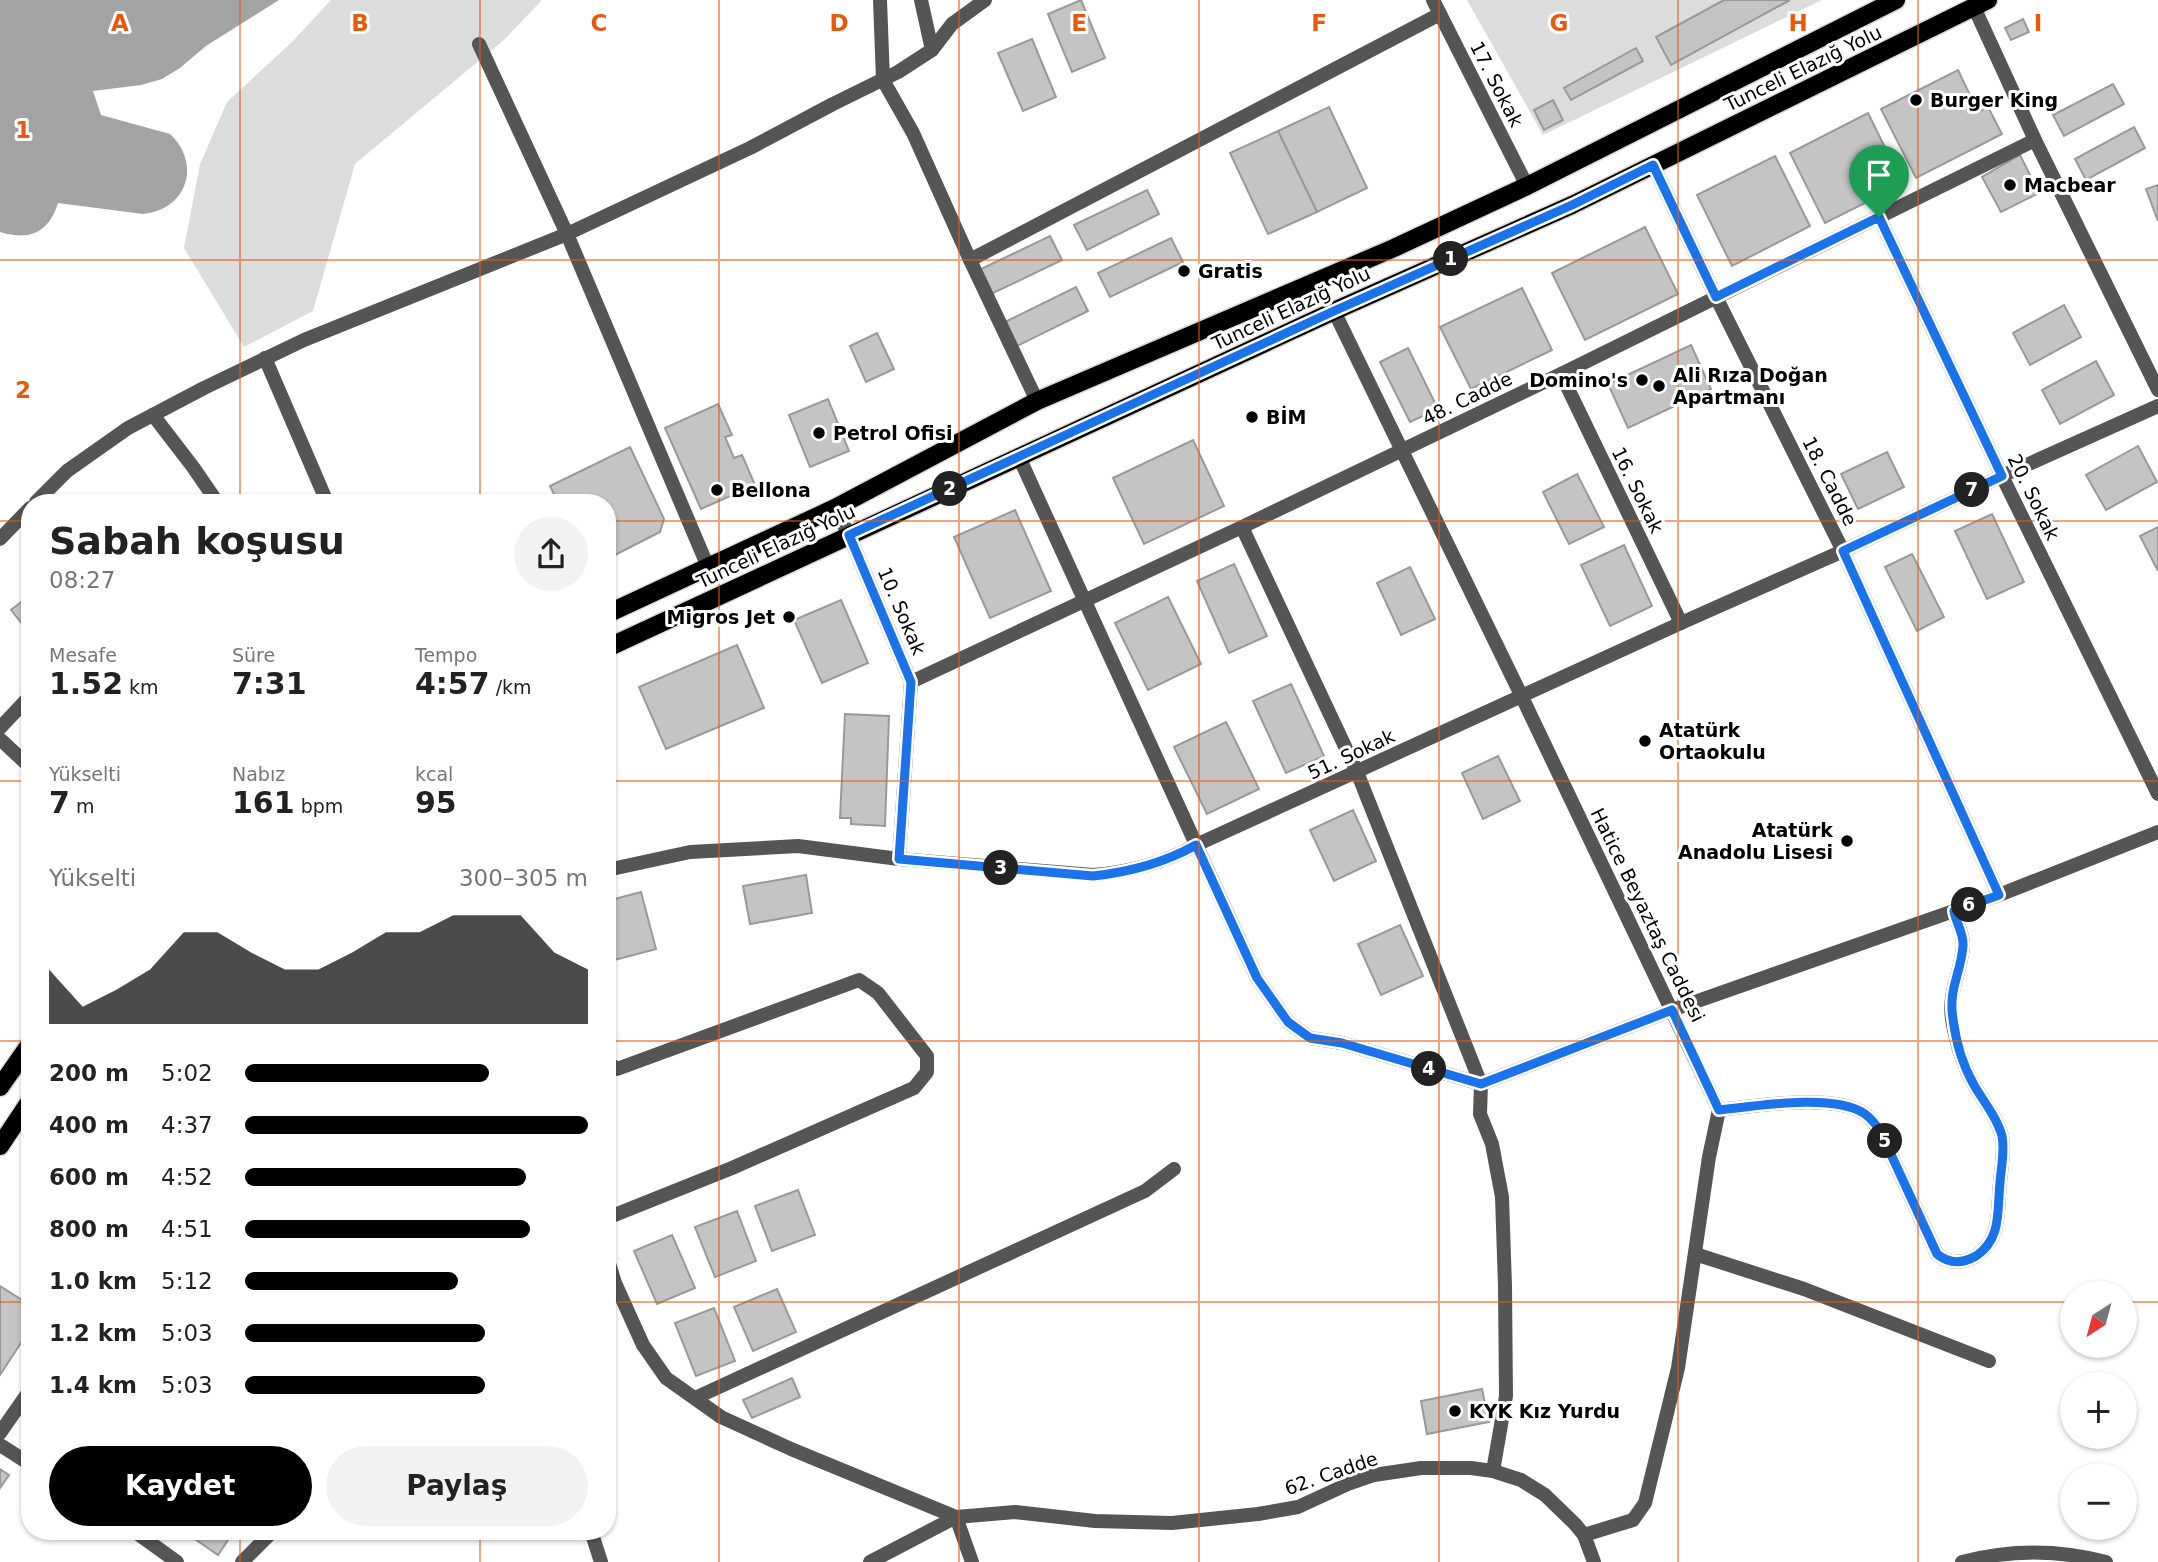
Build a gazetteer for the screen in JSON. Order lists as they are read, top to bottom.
{
  "streets": {
    "main road": ["Tunceli Elazığ Yolu"],
    "street": [
      "17. Sokak",
      "48. Cadde",
      "18. Cadde",
      "16. Sokak",
      "20. Sokak",
      "10. Sokak",
      "51. Sokak",
      "Hatice Beyaztaş Caddesi",
      "62. Cadde"
    ]
  },
  "crossings": [
    ["Tunceli Elazığ Yolu", "17. Sokak"],
    ["Tunceli Elazığ Yolu", "18. Cadde"],
    ["Tunceli Elazığ Yolu", "10. Sokak"],
    ["Tunceli Elazığ Yolu", "Hatice Beyaztaş Caddesi"],
    ["48. Cadde", "18. Cadde"],
    ["48. Cadde", "16. Sokak"],
    ["48. Cadde", "20. Sokak"],
    ["48. Cadde", "10. Sokak"],
    ["48. Cadde", "Hatice Beyaztaş Caddesi"],
    ["18. Cadde", "51. Sokak"],
    ["16. Sokak", "51. Sokak"],
    ["20. Sokak", "51. Sokak"],
    ["10. Sokak", "51. Sokak"],
    ["51. Sokak", "Hatice Beyaztaş Caddesi"]
  ],
  "places": [
    "Burger King",
    "Macbear",
    "Gratis",
    "Domino's",
    "Ali Rıza Doğan Apartmanı",
    "BİM",
    "Petrol Ofisi",
    "Bellona",
    "Migros Jet",
    "Atatürk Ortaokulu",
    "Atatürk Anadolu Lisesi",
    "KYK Kız Yurdu"
  ],
  "north": "bottom left",
  "page": {
    "pins": [
      "1",
      "2",
      "7",
      "3",
      "6",
      "4",
      "5"
    ],
    "heading": ["Sabah koşusu", "08:27"],
    "stats": [
      ["Mesafe", "1.52 km"],
      ["Süre", "7:31"],
      ["Tempo", "4:57 /km"],
      ["Yükselti", "7 m"],
      ["Nabız", "161 bpm"],
      ["kcal", "95"]
    ],
    "chart": ["Yükselti", "300–305 m"],
    "list": [
      {
        "name": "200 m",
        "note": "5:02"
      },
      {
        "name": "400 m",
        "note": "4:37"
      },
      {
        "name": "600 m",
        "note": "4:52"
      },
      {
        "name": "800 m",
        "note": "4:51"
      },
      {
        "name": "1.0 km",
        "note": "5:12"
      },
      {
        "name": "1.2 km",
        "note": "5:03"
      },
      {
        "name": "1.4 km",
        "note": "5:03"
      }
    ],
    "map_buttons": ["+", "−"],
    "buttons": ["Kaydet", "Paylaş"]
  },
  "grid": {
    "columns": [
      "A",
      "B",
      "C",
      "D",
      "E",
      "F",
      "G",
      "H",
      "I"
    ],
    "rows": ["1", "2"]
  }
}
